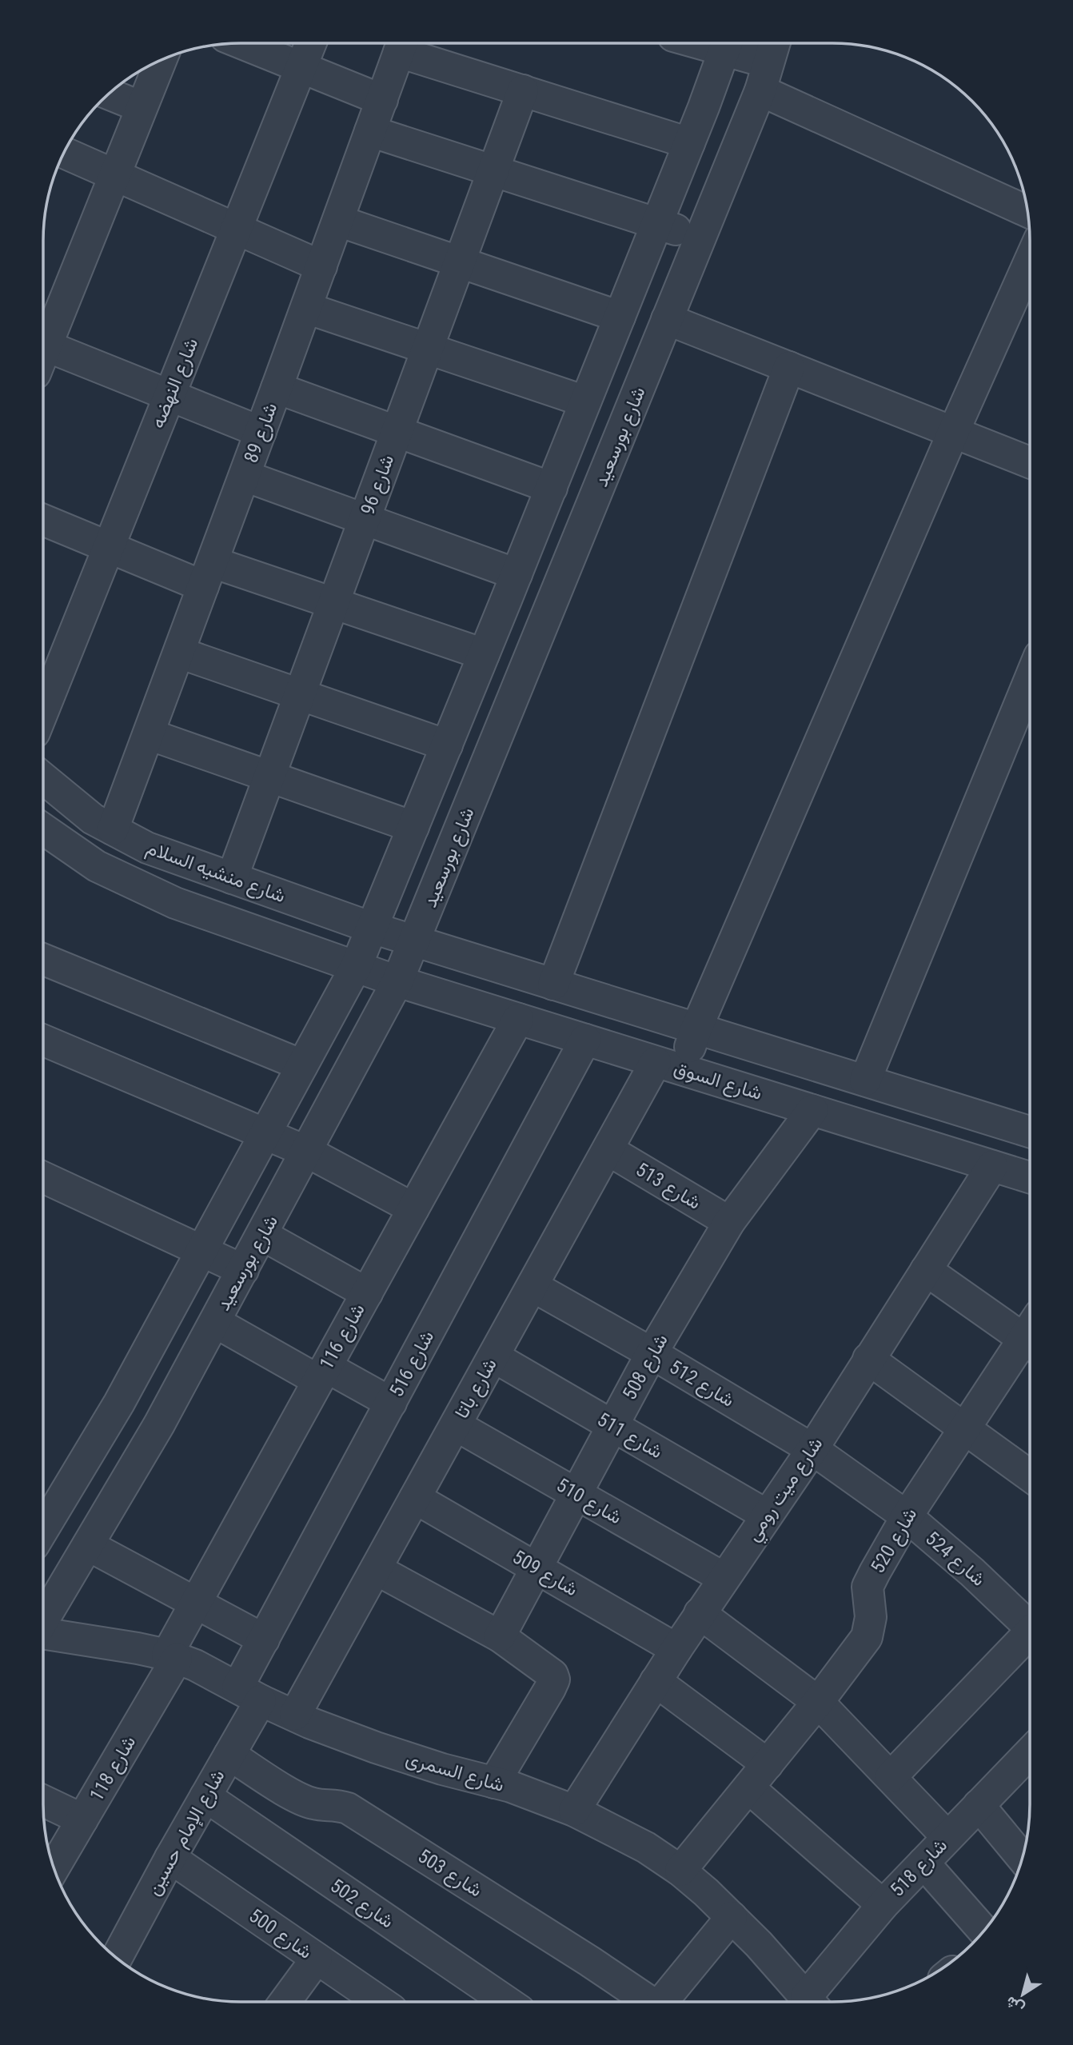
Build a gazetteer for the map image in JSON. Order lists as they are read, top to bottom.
{
  "streets": {
    "street": [
      "شارع النهضه",
      "شارع 89",
      "شارع بورسعيد",
      "شارع 96",
      "شارع منشيه السلام",
      "شارع السوق",
      "شارع 513",
      "شارع 116",
      "شارع 516",
      "شارع 508",
      "شارع 512",
      "شارع باتا",
      "شارع 511",
      "شارع ميت رومي",
      "شارع 510",
      "شارع 520",
      "شارع 524",
      "شارع 509",
      "شارع 118",
      "شارع السمرى",
      "شارع الإمام حسين",
      "شارع 518",
      "شارع 503",
      "شارع 502",
      "شارع 500"
    ]
  },
  "crossings": [
    ["شارع 89", "شارع منشيه السلام"],
    ["شارع بورسعيد", "شارع منشيه السلام"],
    ["شارع بورسعيد", "شارع السوق"],
    ["شارع 96", "شارع منشيه السلام"],
    ["شارع منشيه السلام", "شارع السوق"],
    ["شارع السوق", "شارع 116"],
    ["شارع السوق", "شارع 516"],
    ["شارع السوق", "شارع 508"],
    ["شارع السوق", "شارع باتا"],
    ["شارع السوق", "شارع ميت رومي"],
    ["شارع 513", "شارع 508"],
    ["شارع 513", "شارع باتا"],
    ["شارع 116", "شارع 118"],
    ["شارع 116", "شارع السمرى"],
    ["شارع 516", "شارع السمرى"],
    ["شارع 516", "شارع الإمام حسين"],
    ["شارع 508", "شارع 512"],
    ["شارع 508", "شارع 511"],
    ["شارع 508", "شارع 510"],
    ["شارع 508", "شارع 509"],
    ["شارع 512", "شارع باتا"],
    ["شارع 512", "شارع ميت رومي"],
    ["شارع 512", "شارع 524"],
    ["شارع باتا", "شارع 511"],
    ["شارع باتا", "شارع 510"],
    ["شارع باتا", "شارع 509"],
    ["شارع باتا", "شارع السمرى"],
    ["شارع 511", "شارع ميت رومي"],
    ["شارع ميت رومي", "شارع 510"],
    ["شارع ميت رومي", "شارع 524"],
    ["شارع ميت رومي", "شارع 509"],
    ["شارع ميت رومي", "شارع السمرى"],
    ["شارع 520", "شارع 524"],
    ["شارع 520", "شارع السمرى"],
    ["شارع 118", "شارع السمرى"],
    ["شارع السمرى", "شارع الإمام حسين"],
    ["شارع الإمام حسين", "شارع 503"],
    ["شارع الإمام حسين", "شارع 502"],
    ["شارع الإمام حسين", "شارع 500"]
  ],
  "north": "bottom left"
}
